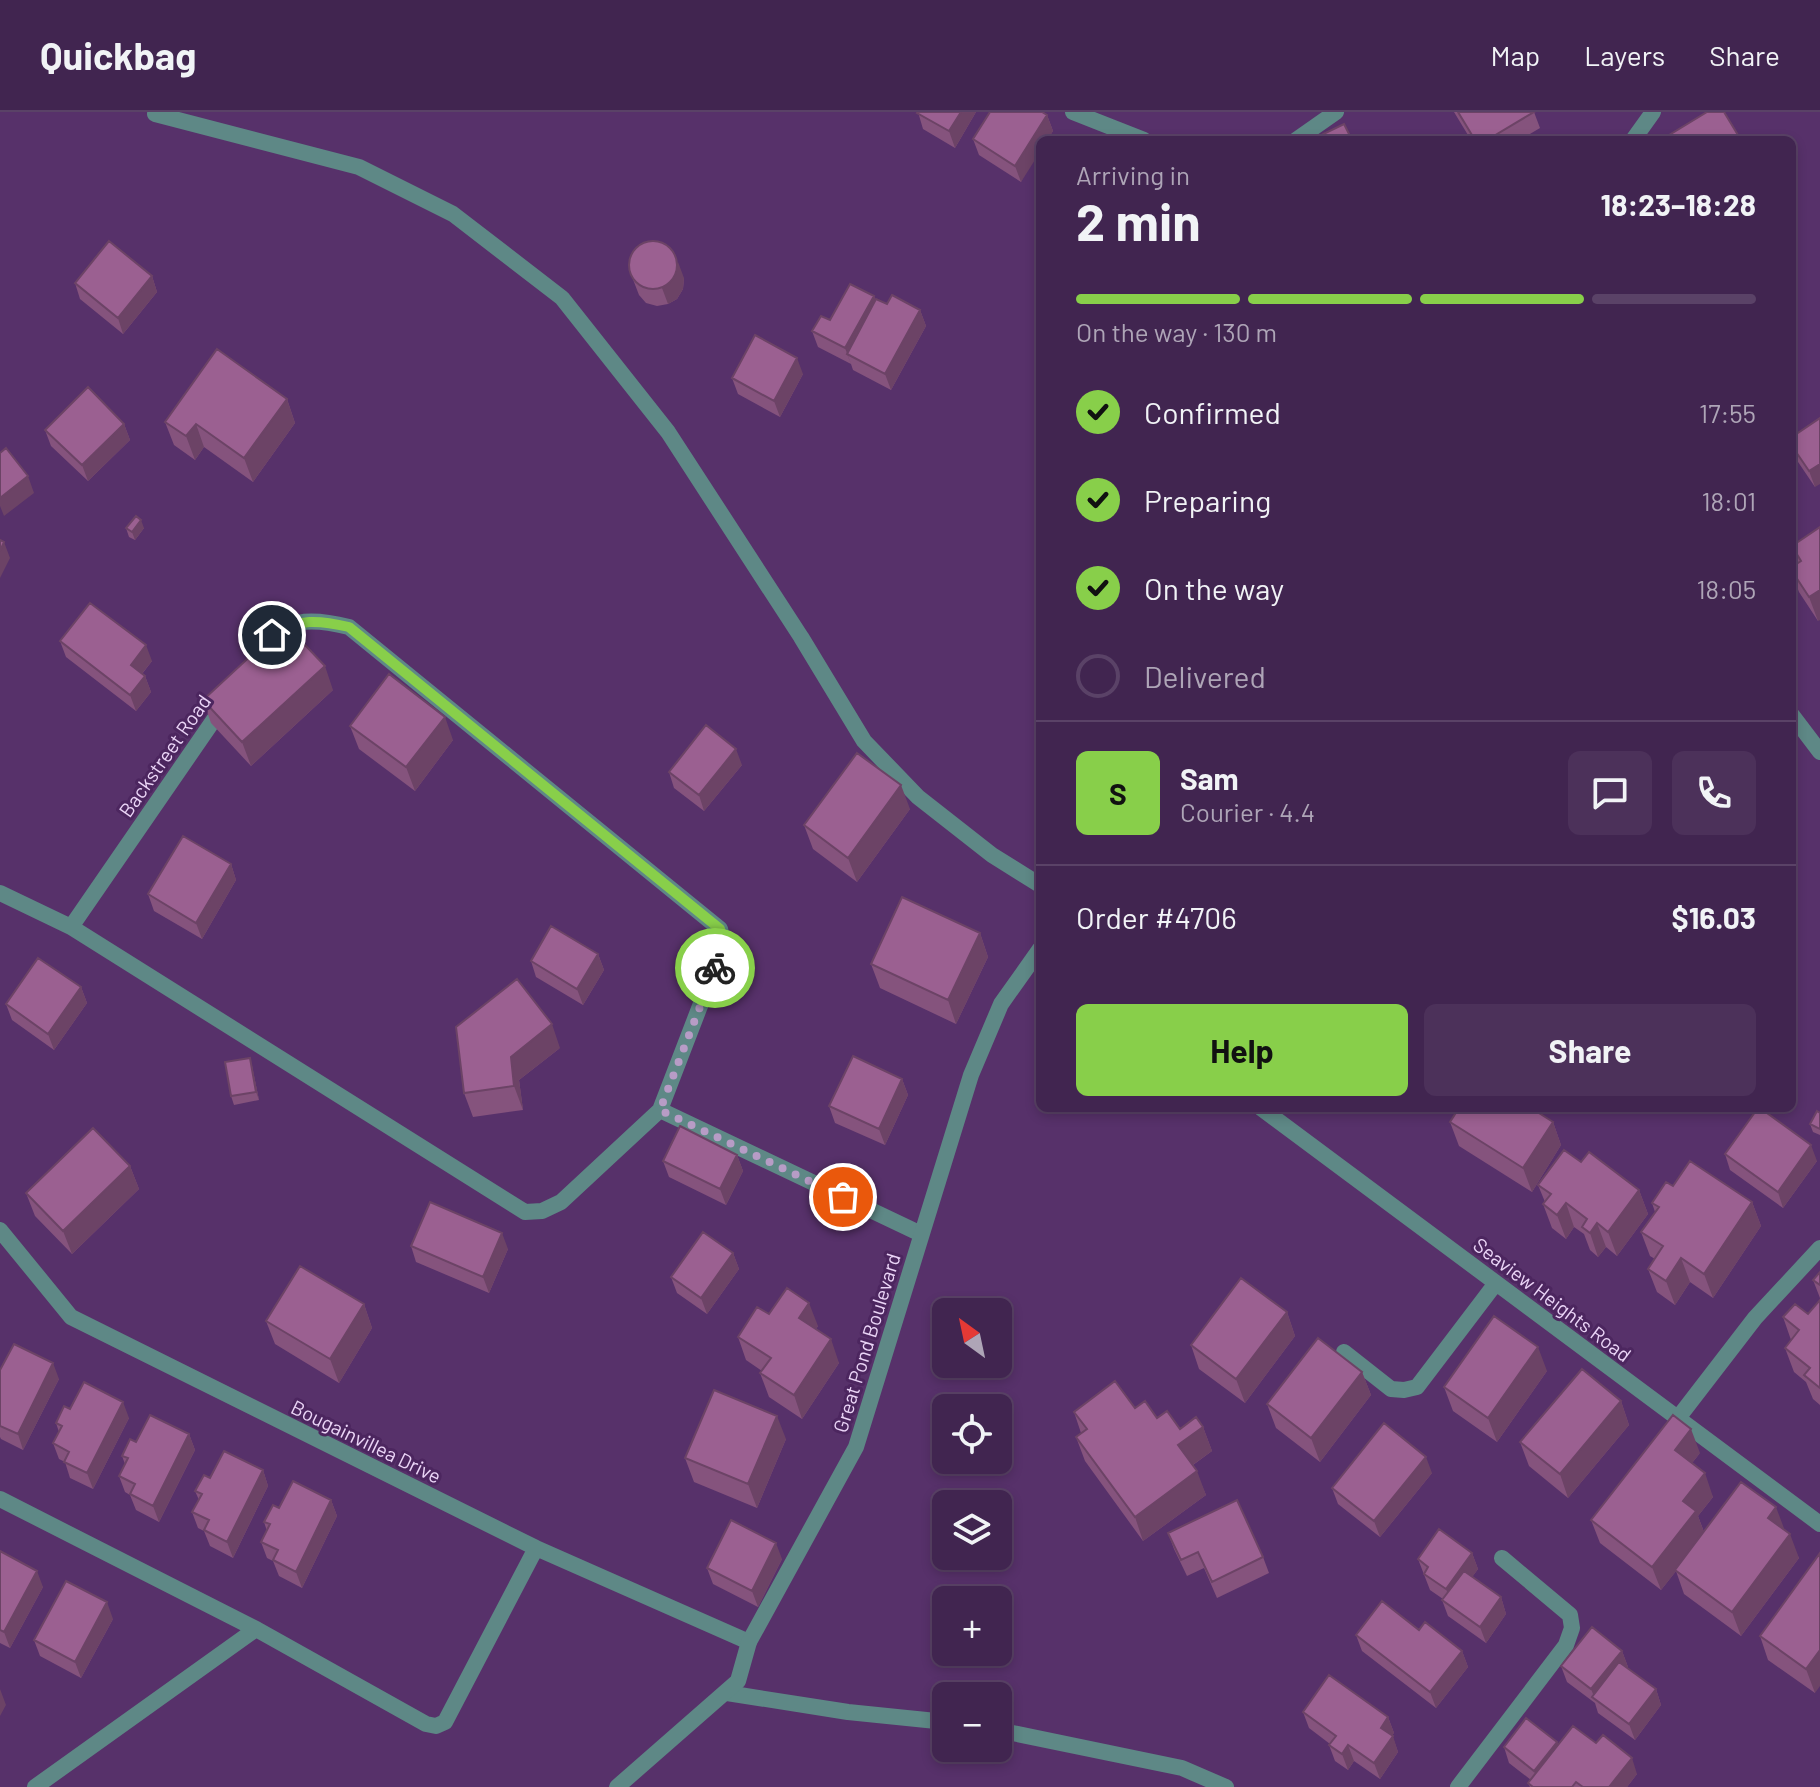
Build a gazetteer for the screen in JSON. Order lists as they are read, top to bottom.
{
  "streets": {
    "street": [
      "Backstreet Road",
      "Seaview Heights Road",
      "Great Pond Boulevard",
      "Bougainvillea Drive"
    ]
  },
  "crossings": [
    ["Great Pond Boulevard", "Bougainvillea Drive"]
  ],
  "north": "top left",
  "page": {
    "header": "Quickbag",
    "nav": ["Map", "Layers", "Share"],
    "heading": ["2 min", "Arriving in", "18:23–18:28"],
    "panel": [
      "Sam",
      "Courier · 4.4",
      "Order #4706",
      "$16.03"
    ],
    "bar": "On the way · 130 m",
    "list": [
      ["Confirmed", "17:55"],
      ["Preparing", "18:01"],
      ["On the way", "18:05"],
      "Delivered"
    ],
    "round": "S",
    "buttons": ["Help", "Share"],
    "map_buttons": ["+", "−"]
  }
}
